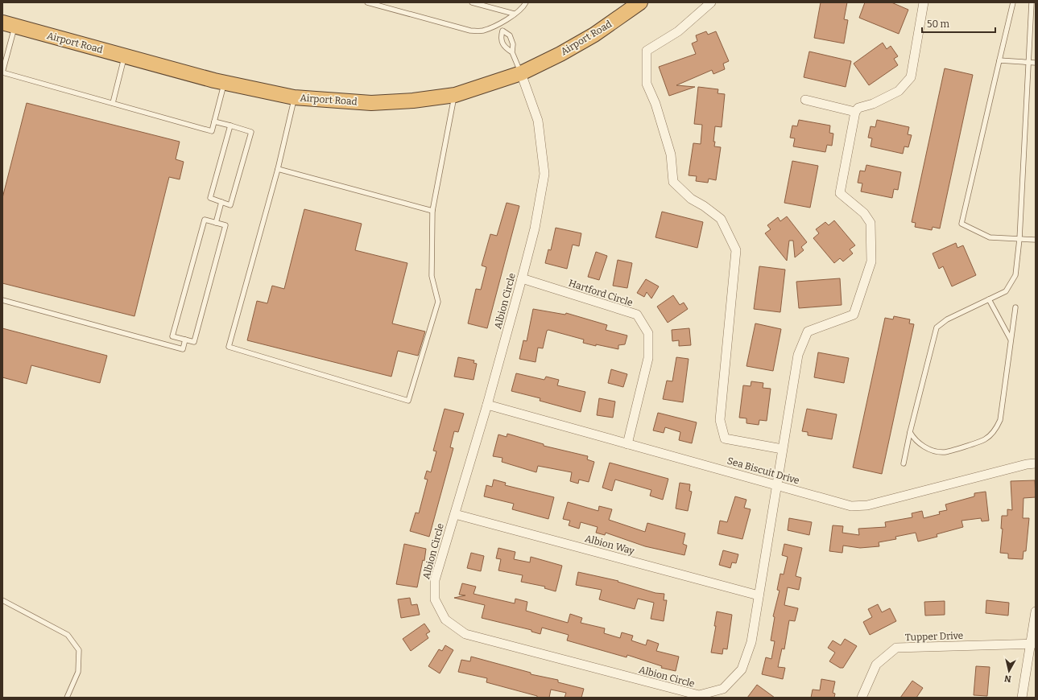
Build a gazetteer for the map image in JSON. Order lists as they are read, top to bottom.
{
  "streets": {
    "highway": ["Airport Road"],
    "street": [
      "Hartford Circle",
      "Albion Circle",
      "Sea Biscuit Drive",
      "Albion Way",
      "Tupper Drive"
    ]
  },
  "crossings": [
    ["Airport Road", "Albion Circle"],
    ["Hartford Circle", "Albion Circle"],
    ["Hartford Circle", "Sea Biscuit Drive"],
    ["Albion Circle", "Sea Biscuit Drive"],
    ["Albion Circle", "Albion Way"]
  ],
  "scale_bar": "50 m",
  "north": "bottom"
}
